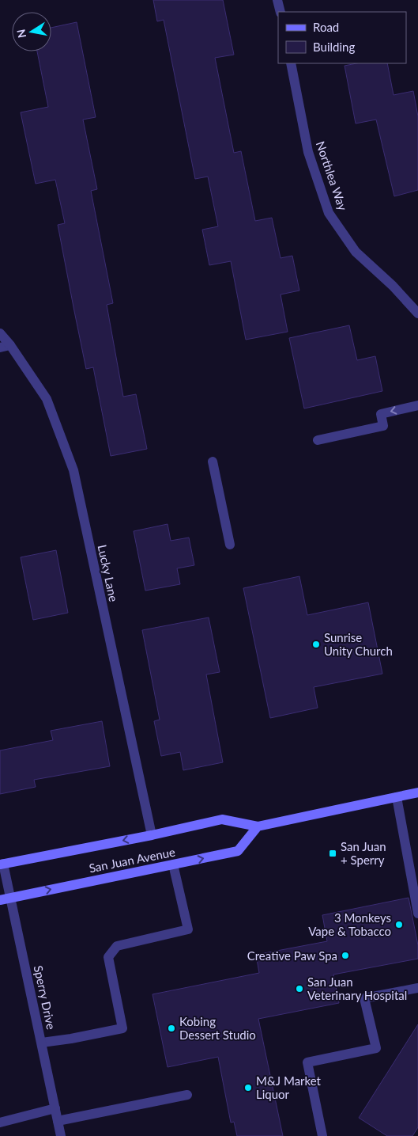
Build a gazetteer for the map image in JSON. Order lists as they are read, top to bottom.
{
  "streets": {
    "main road": ["San Juan Avenue"],
    "street": ["Northlea Way", "Lucky Lane", "Sperry Drive"]
  },
  "crossings": [
    ["Lucky Lane", "San Juan Avenue"],
    ["San Juan Avenue", "Sperry Drive"]
  ],
  "places": {
    "other": [
      "Sunrise Unity Church",
      "3 Monkeys Vape & Tobacco",
      "Creative Paw Spa",
      "San Juan Veterinary Hospital",
      "Kobing Dessert Studio",
      "M&J Market Liquor"
    ],
    "transit": ["San Juan + Sperry"]
  },
  "legend": ["Road", "Building"],
  "north": "left"
}
